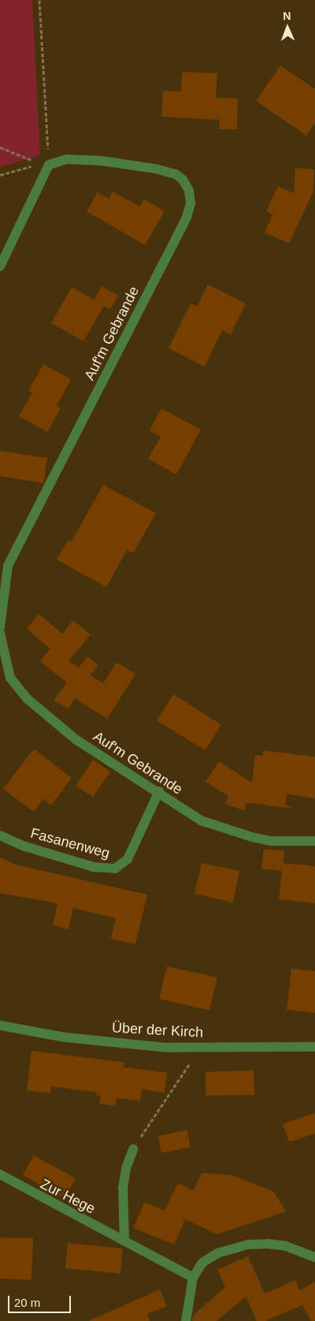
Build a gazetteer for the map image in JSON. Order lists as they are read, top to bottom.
{
  "streets": {
    "street": [
      "Auf'm Gebrande",
      "Fasanenweg",
      "Über der Kirch",
      "Zur Hege"
    ]
  },
  "crossings": [
    ["Auf'm Gebrande", "Fasanenweg"]
  ],
  "scale_bar": "20 m",
  "north": "top"
}
